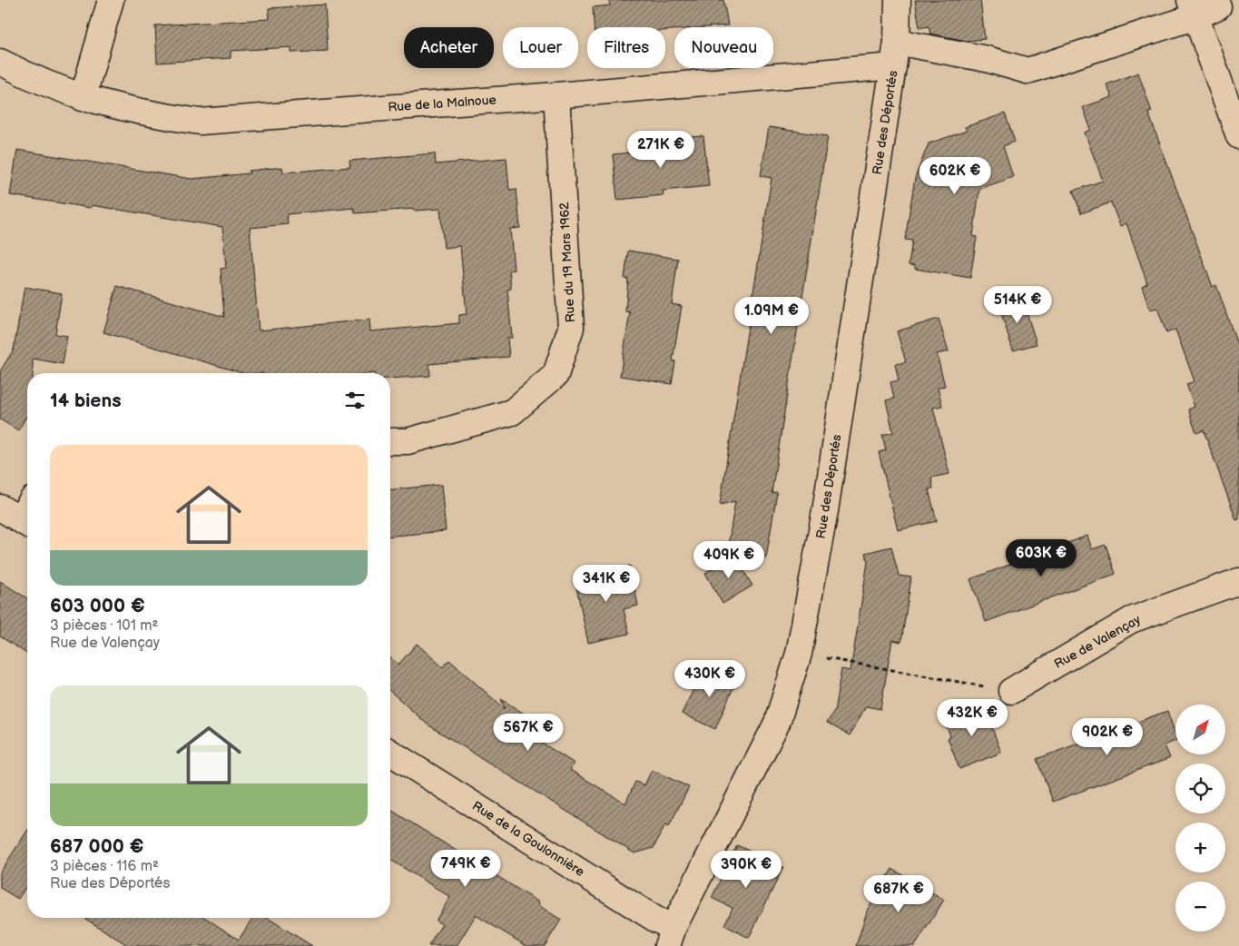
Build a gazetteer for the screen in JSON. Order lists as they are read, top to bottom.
{
  "streets": {
    "street": [
      "Rue de la Malnoue",
      "Rue des Déportés",
      "Rue du 19 Mars 1962",
      "Rue de Valençay",
      "Rue de la Goulonnière"
    ]
  },
  "crossings": [
    ["Rue de la Malnoue", "Rue des Déportés"],
    ["Rue de la Malnoue", "Rue du 19 Mars 1962"],
    ["Rue des Déportés", "Rue de la Goulonnière"]
  ],
  "north": "top right",
  "page": {
    "chip": [
      "Acheter",
      "Louer",
      "Filtres",
      "Nouveau"
    ],
    "price": [
      "271K €",
      "602K €",
      "514K €",
      "1.09M €",
      "603K €",
      "409K €",
      "341K €",
      "430K €",
      "432K €",
      "567K €",
      "902K €",
      "749K €",
      "390K €",
      "687K €"
    ],
    "heading": "14 biens",
    "list": [
      {
        "name": "603 000 €",
        "note": "3 pièces · 101 m² · Rue de Valençay"
      },
      {
        "name": "687 000 €",
        "note": "3 pièces · 116 m² · Rue des Déportés"
      }
    ],
    "map_buttons": ["+", "−"]
  }
}
